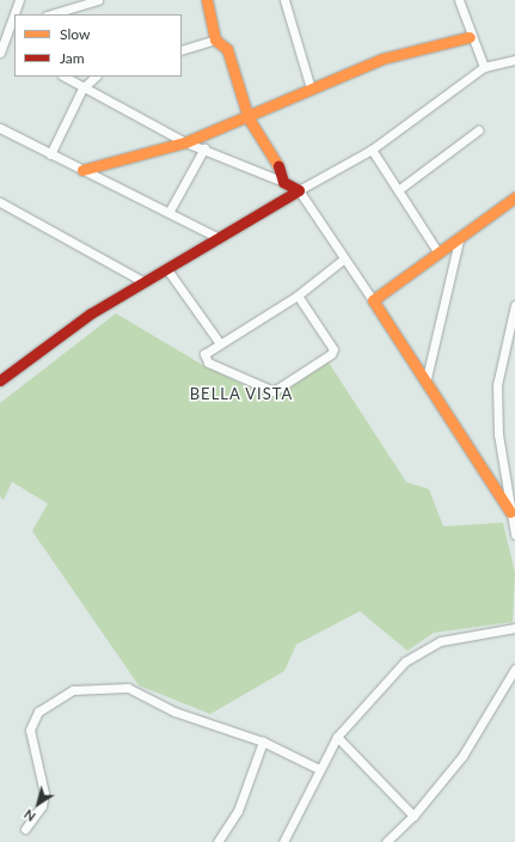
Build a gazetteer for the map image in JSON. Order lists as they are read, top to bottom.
{
  "districts": ["BELLA VISTA"],
  "legend": ["Slow", "Jam"],
  "north": "bottom left"
}
